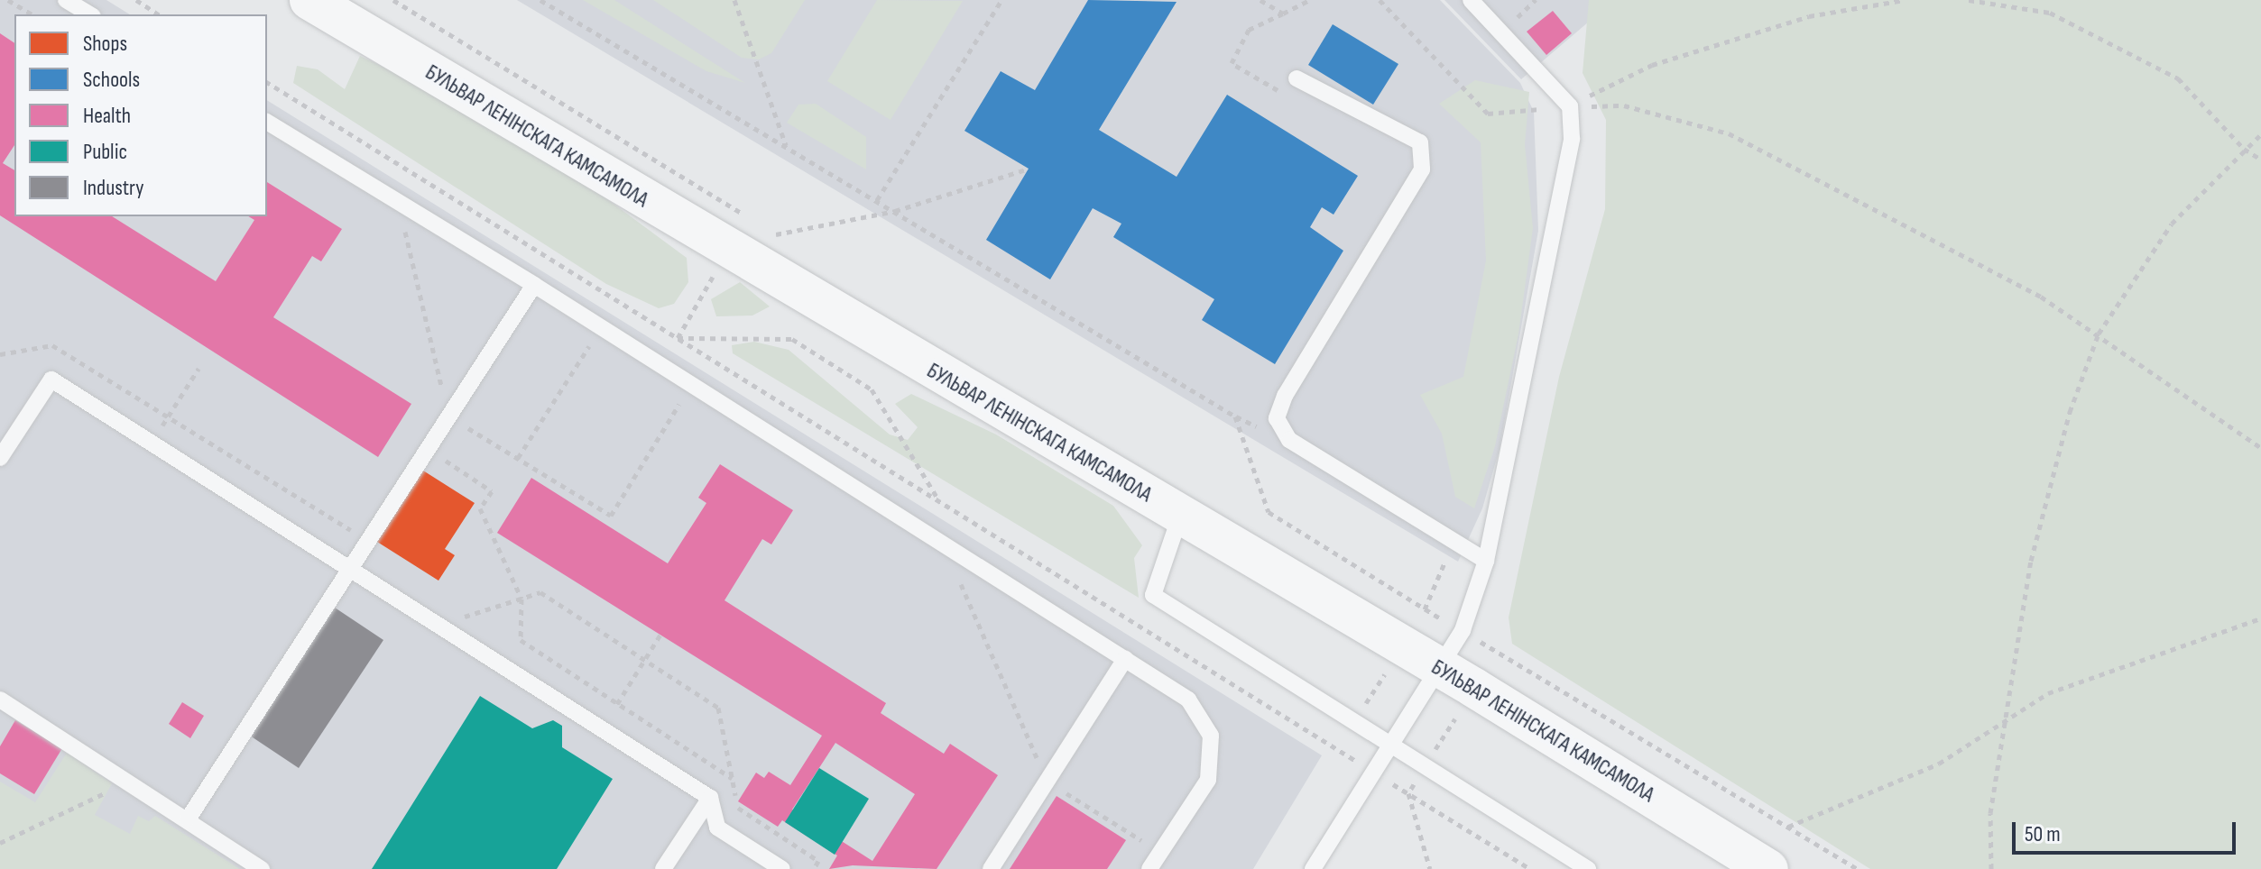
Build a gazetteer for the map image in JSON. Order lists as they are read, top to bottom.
{
  "streets": {
    "street": ["БУЛЬВАР ЛЕНІНСКАГА КАМСАМОЛА"]
  },
  "legend": [
    "Shops",
    "Schools",
    "Health",
    "Public",
    "Industry"
  ],
  "scale_bar": "50 m"
}
